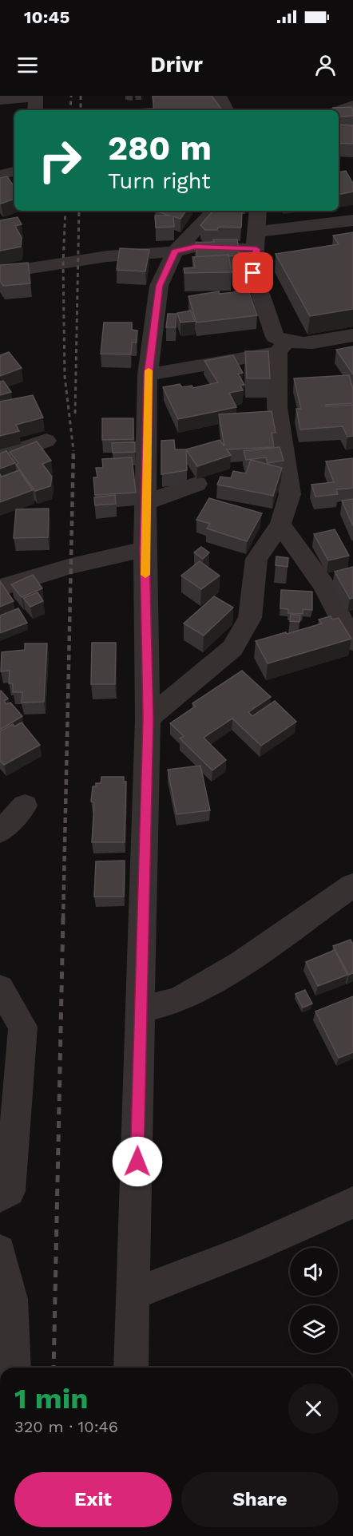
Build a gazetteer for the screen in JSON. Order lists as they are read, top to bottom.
{
  "page": {
    "status": "10:45",
    "header": "Drivr",
    "turn": ["280 m", "Turn right"],
    "heading": ["1 min", "320 m · 10:46"],
    "buttons": ["Exit", "Share"]
  }
}
